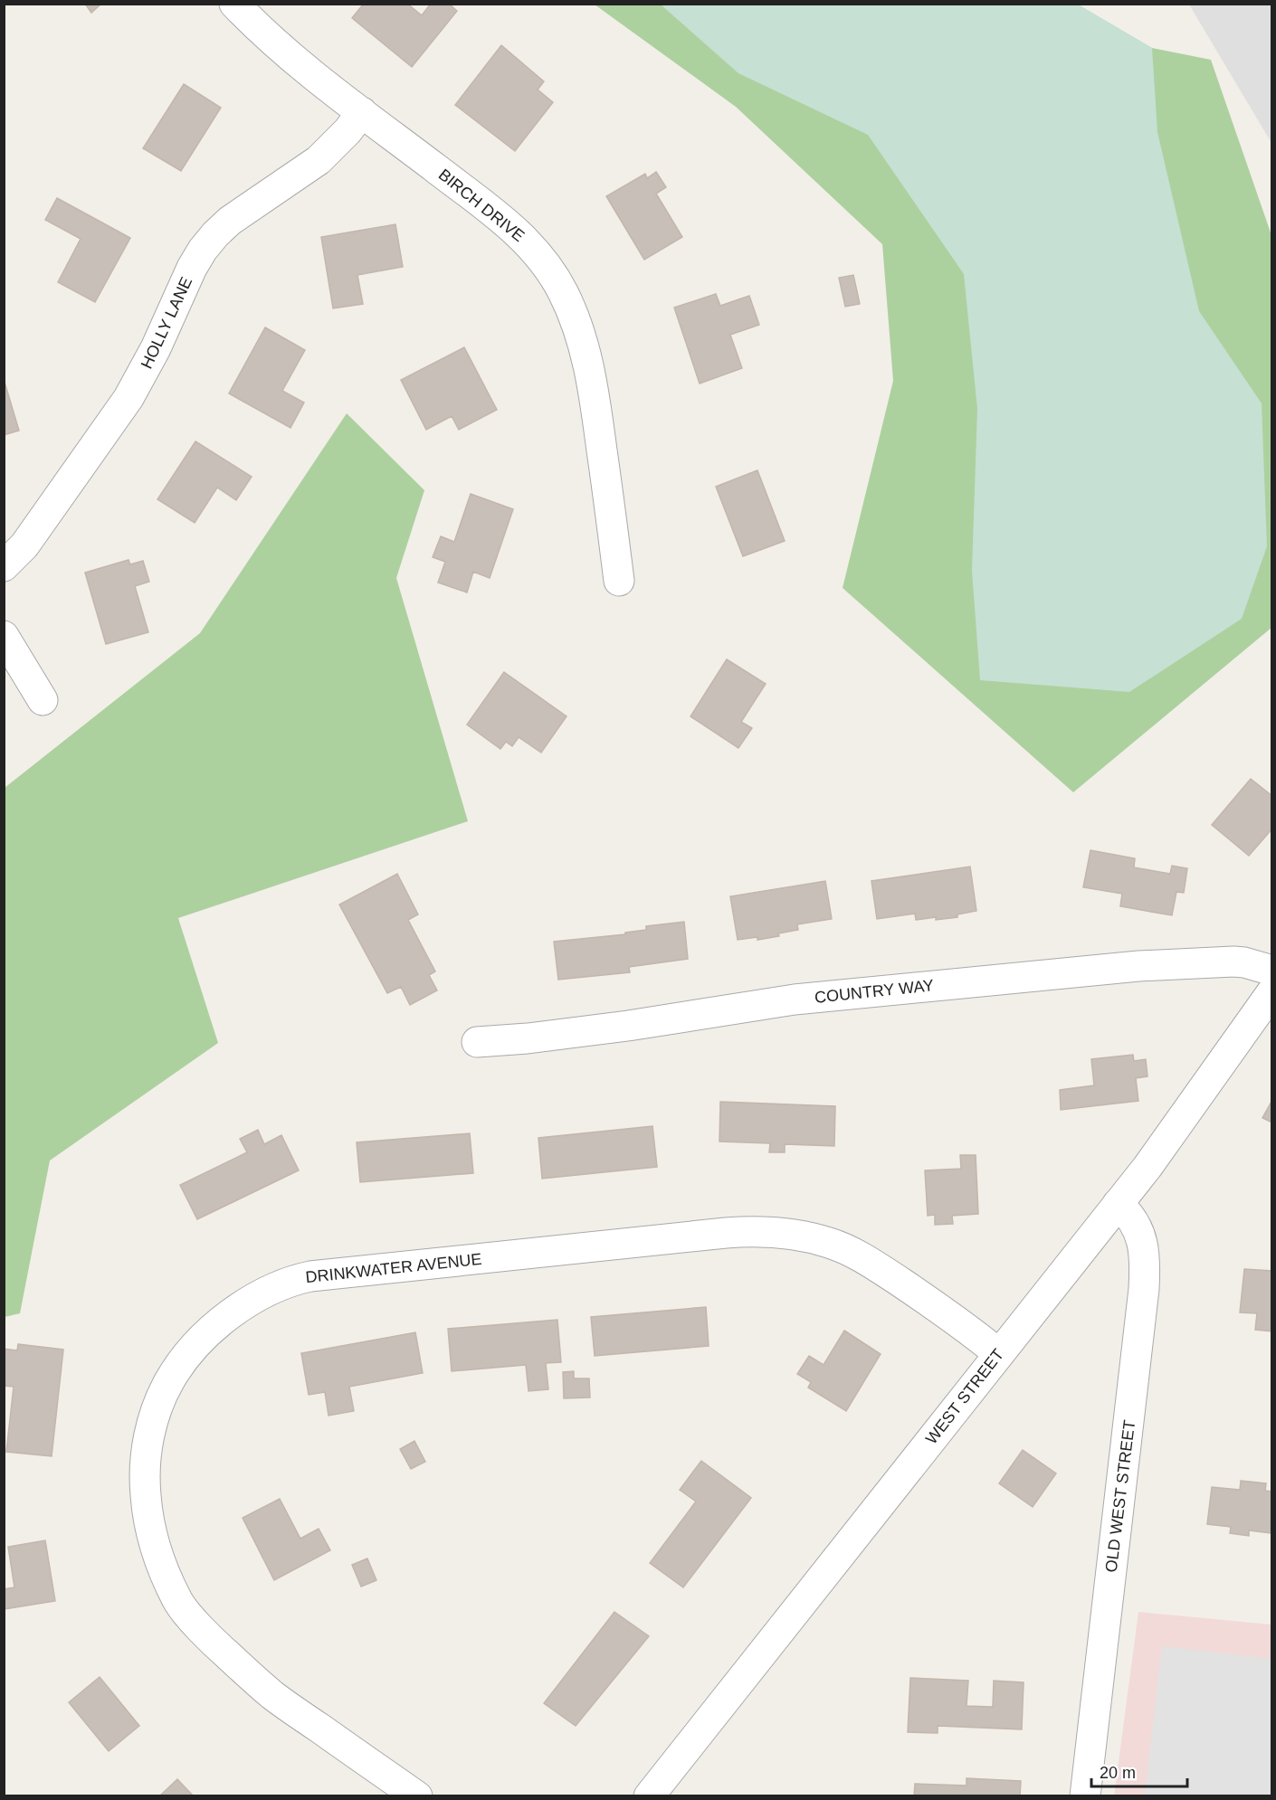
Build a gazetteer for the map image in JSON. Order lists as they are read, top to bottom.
{
  "streets": {
    "street": [
      "BIRCH DRIVE",
      "HOLLY LANE",
      "COUNTRY WAY",
      "DRINKWATER AVENUE",
      "WEST STREET",
      "OLD WEST STREET"
    ]
  },
  "crossings": [
    ["BIRCH DRIVE", "HOLLY LANE"],
    ["DRINKWATER AVENUE", "WEST STREET"],
    ["WEST STREET", "OLD WEST STREET"]
  ],
  "scale_bar": "20 m"
}
